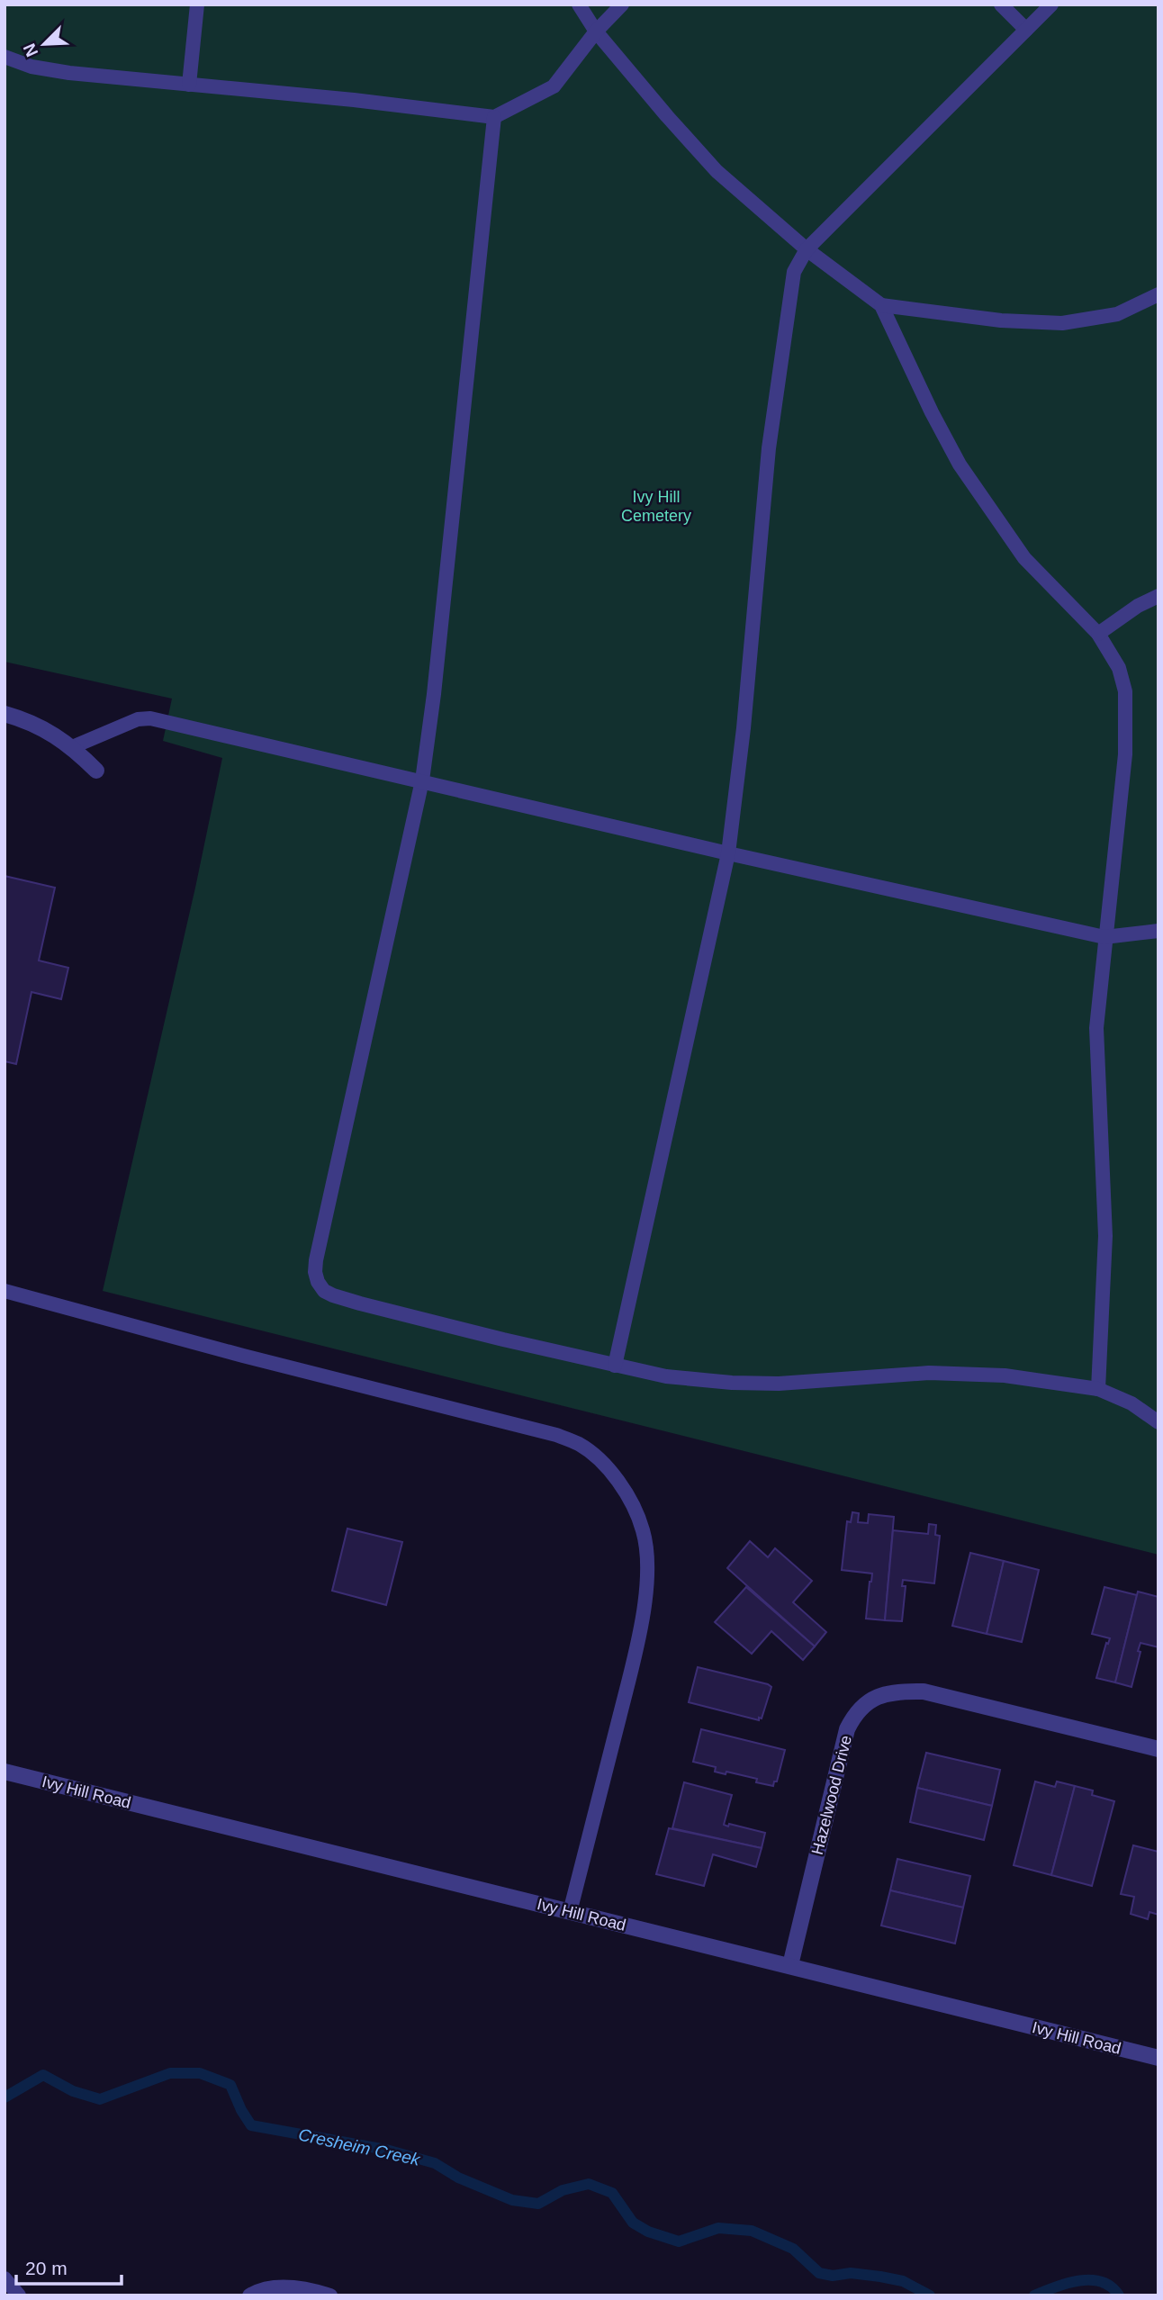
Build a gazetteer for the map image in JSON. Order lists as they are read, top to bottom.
{
  "streets": {
    "street": ["Ivy Hill Road", "Hazelwood Drive"]
  },
  "crossings": [
    ["Ivy Hill Road", "Hazelwood Drive"]
  ],
  "water": ["Cresheim Creek"],
  "parks": ["Ivy Hill Cemetery"],
  "scale_bar": "20 m",
  "north": "bottom left"
}
